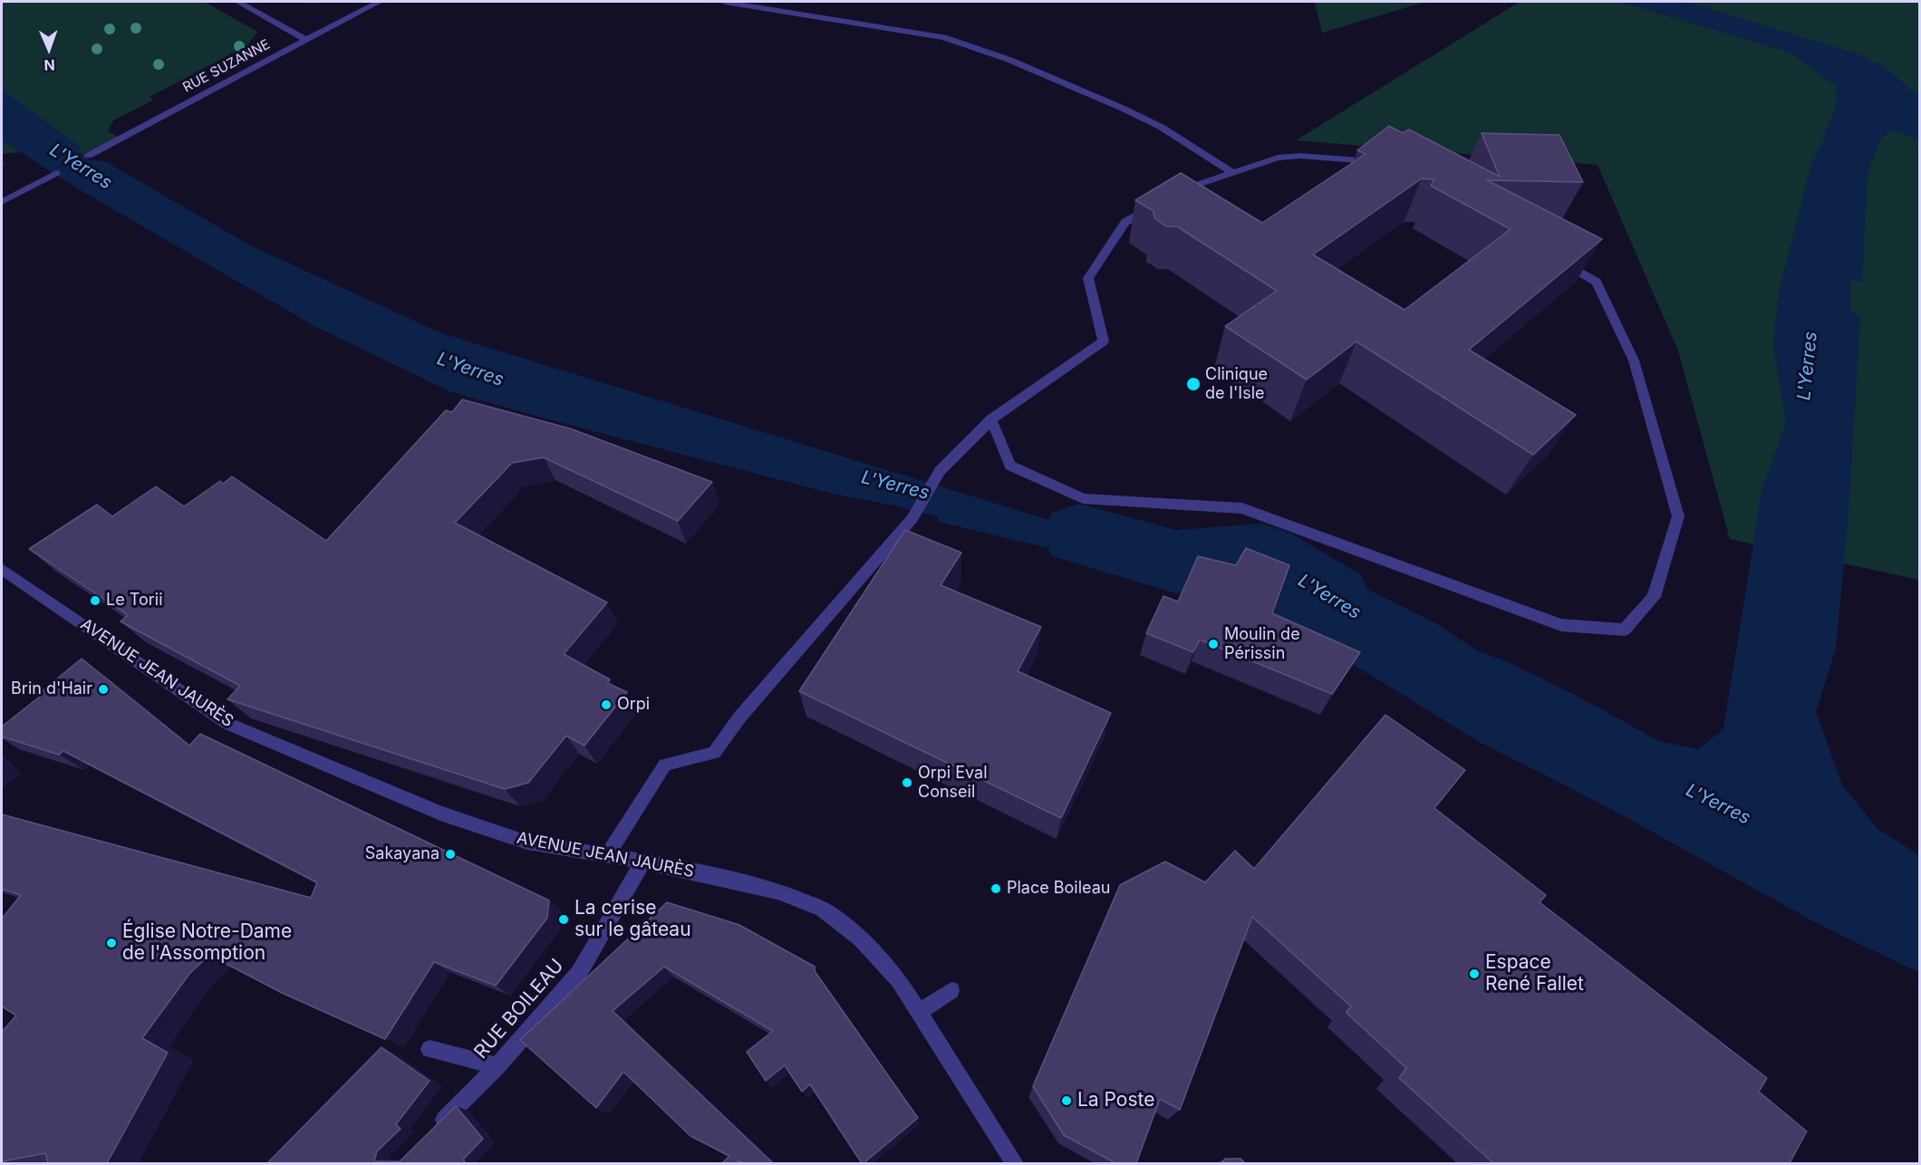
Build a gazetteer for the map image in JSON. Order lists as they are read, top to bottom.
{
  "streets": {
    "street": ["RUE SUZANNE", "AVENUE JEAN JAURÈS", "RUE BOILEAU"]
  },
  "crossings": [
    ["AVENUE JEAN JAURÈS", "RUE BOILEAU"]
  ],
  "water": ["L'Yerres"],
  "places": [
    "Clinique de l'Isle",
    "Le Torii",
    "Moulin de Périssin",
    "Brin d'Hair",
    "Orpi",
    "Orpi Eval Conseil",
    "Sakayana",
    "Place Boileau",
    "La cerise sur le gâteau",
    "Église Notre-Dame de l'Assomption",
    "Espace René Fallet",
    "La Poste"
  ],
  "north": "bottom"
}
